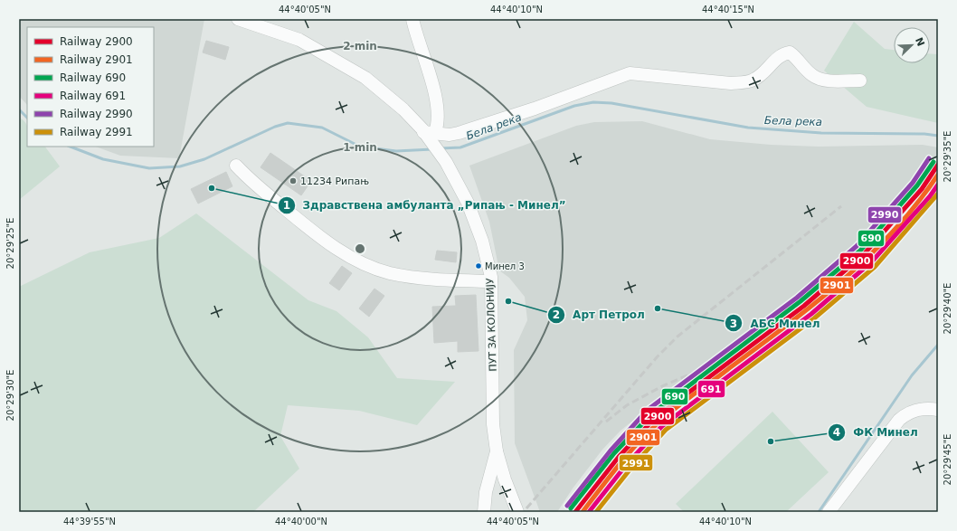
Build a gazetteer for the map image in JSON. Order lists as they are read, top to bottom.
{
  "streets": {
    "street": ["ПУТ ЗА КОЛОНИЈУ"]
  },
  "water": ["Бела река"],
  "places": [
    "11234 Рипањ",
    "Здравствена амбуланта „Рипањ - Минел”",
    "Минел 3",
    "Арт Петрол",
    "АБС Минел",
    "ФК Минел"
  ],
  "lines": [
    "rail line 2990",
    "rail line 690",
    "rail line 2900",
    "rail line 2901",
    "rail line 691",
    "rail line 2991"
  ],
  "legend": [
    "Railway 2900",
    "Railway 2901",
    "Railway 690",
    "Railway 691",
    "Railway 2990",
    "Railway 2991"
  ],
  "north": "top right",
  "coordinates": [
    "44°40'05\"N",
    "44°40'10\"N",
    "44°40'15\"N",
    "20°29'35\"E",
    "20°29'25\"E",
    "20°29'40\"E",
    "20°29'30\"E",
    "20°29'45\"E",
    "44°39'55\"N",
    "44°40'00\"N"
  ],
  "rings": ["2 min", "1 min"]
}
